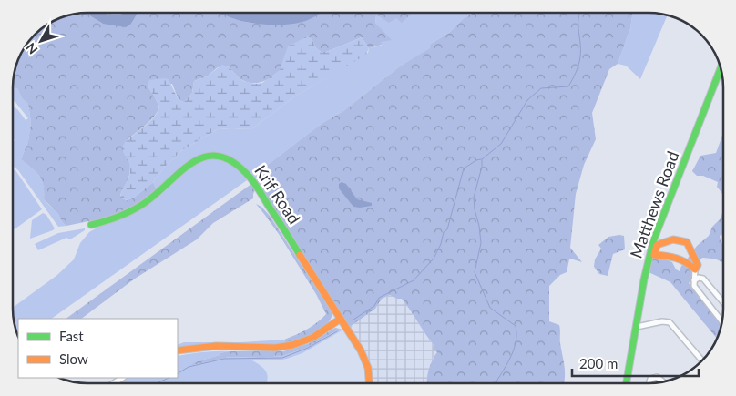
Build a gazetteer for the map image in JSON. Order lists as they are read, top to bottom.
{
  "streets": {
    "street": ["Krif Road", "Matthews Road"]
  },
  "legend": ["Fast", "Slow"],
  "scale_bar": "200 m",
  "north": "bottom left"
}
